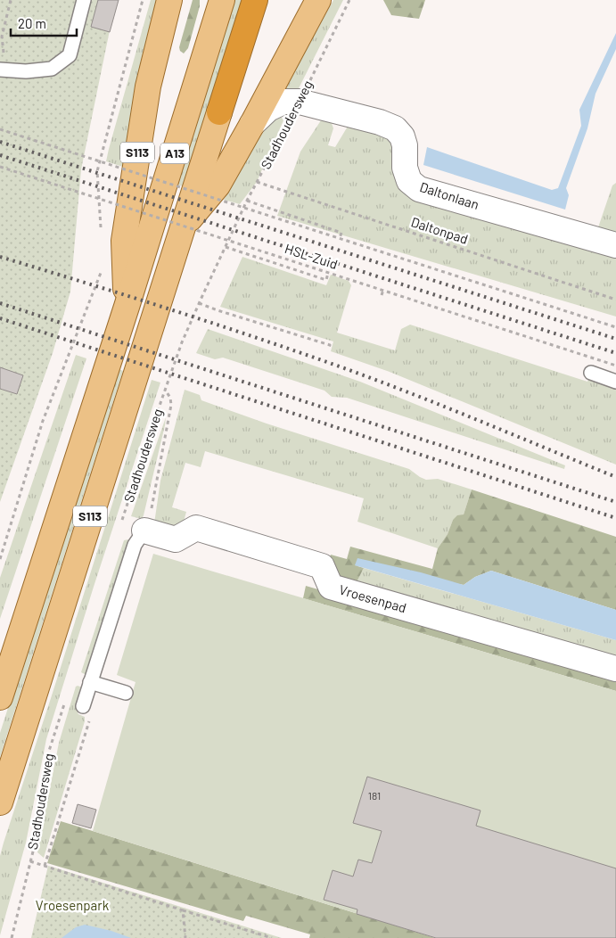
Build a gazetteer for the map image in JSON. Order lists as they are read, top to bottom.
{
  "streets": {
    "highway": ["A13"],
    "main road": ["S113"],
    "street": ["Daltonlaan", "Vroesenpad"],
    "path": ["Stadhoudersweg", "Daltonpad", "HSL-Zuid"]
  },
  "crossings": [
    ["Stadhoudersweg", "Daltonlaan"],
    ["Stadhoudersweg", "Daltonpad"],
    ["S113", "A13"],
    ["S113", "Daltonlaan"]
  ],
  "parks": ["Vroesenpark"],
  "house_numbers": ["181"],
  "scale_bar": "20 m"
}
